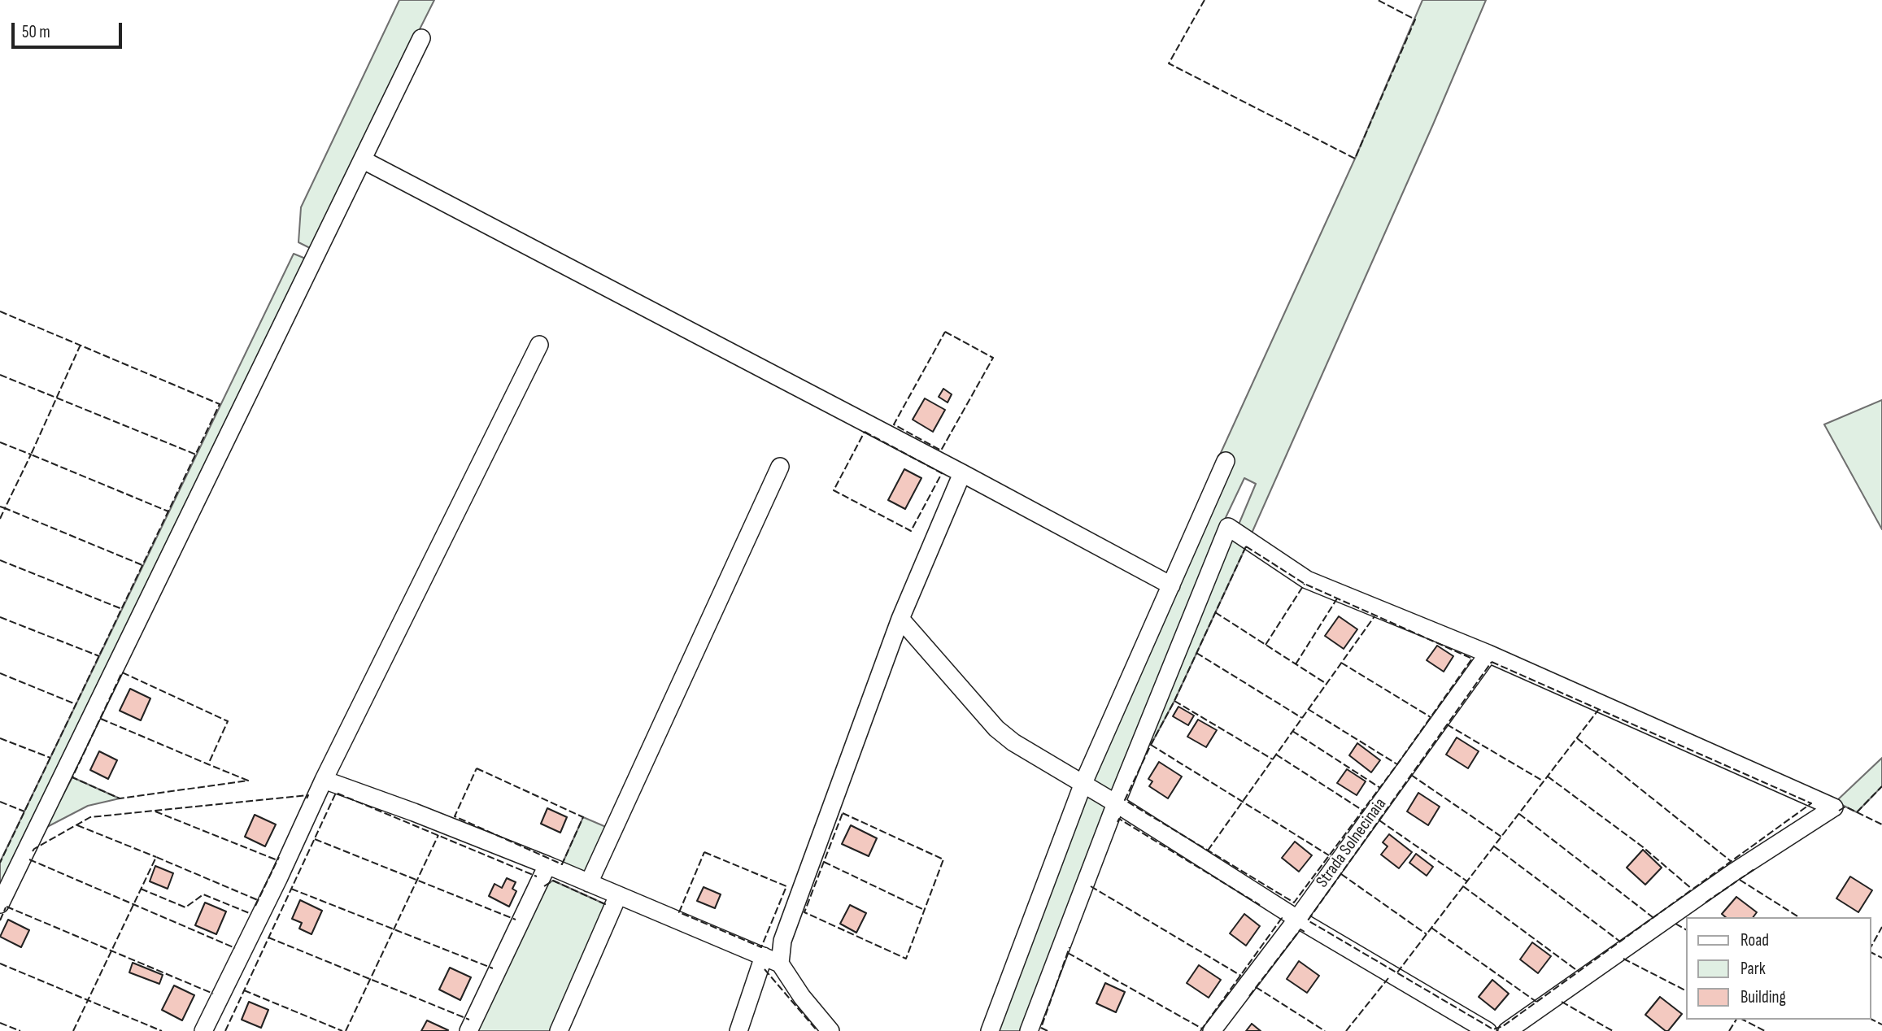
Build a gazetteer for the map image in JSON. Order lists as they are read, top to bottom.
{
  "streets": {
    "street": ["Strada Solnecinaia"]
  },
  "legend": ["Road", "Park", "Building"],
  "scale_bar": "50 m"
}
